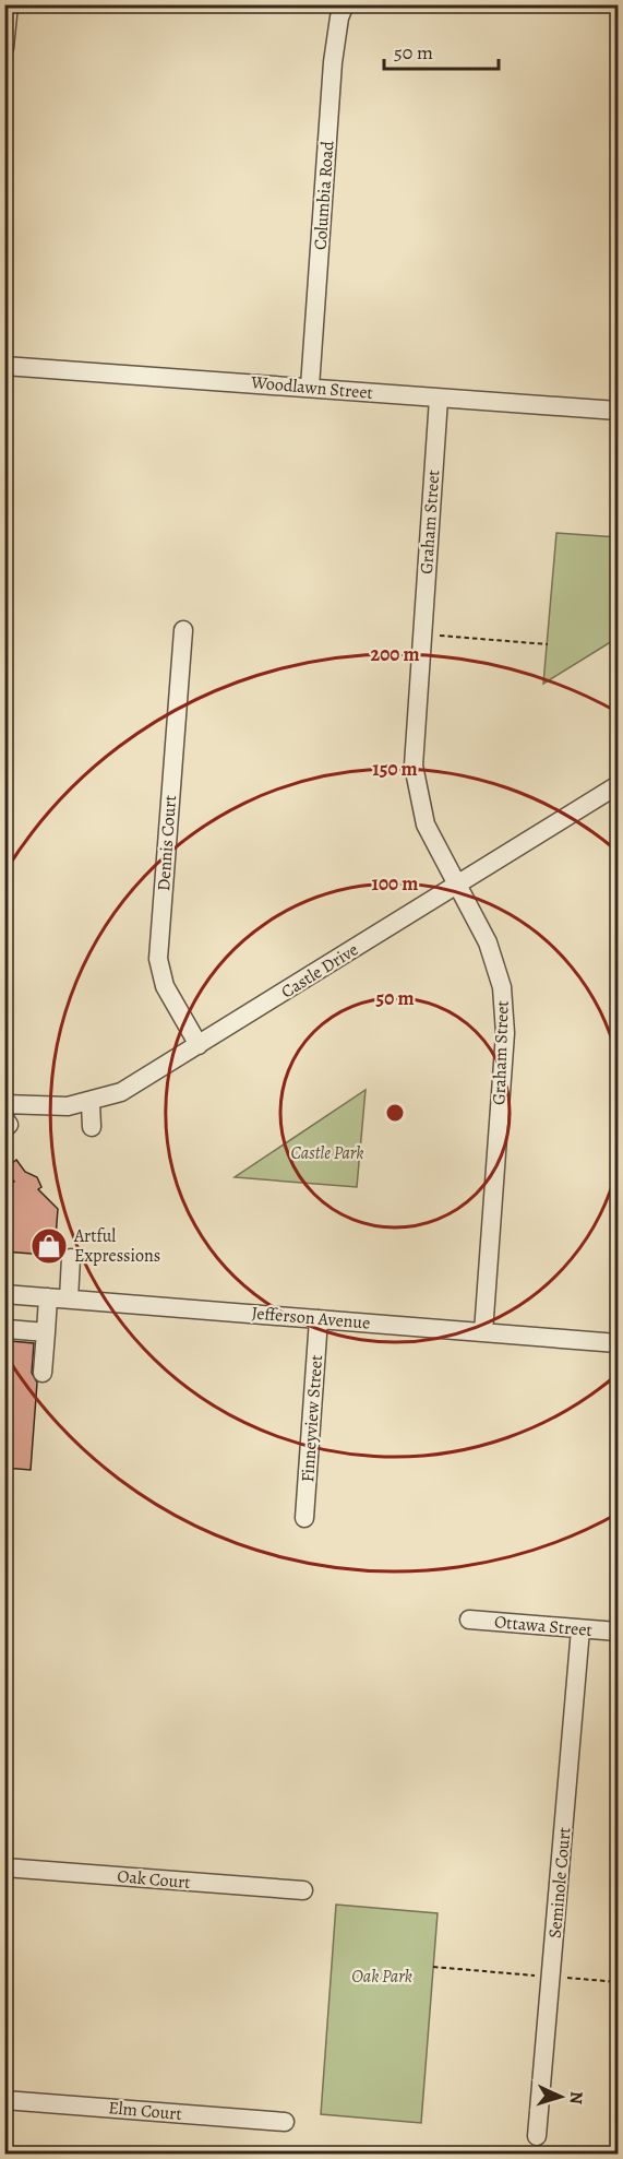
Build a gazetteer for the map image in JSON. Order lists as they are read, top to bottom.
{
  "streets": {
    "street": [
      "Columbia Road",
      "Woodlawn Street",
      "Graham Street",
      "Dennis Court",
      "Castle Drive",
      "Jefferson Avenue",
      "Finneyview Street",
      "Ottawa Street",
      "Oak Court",
      "Seminole Court",
      "Elm Court"
    ]
  },
  "crossings": [
    ["Columbia Road", "Woodlawn Street"],
    ["Woodlawn Street", "Graham Street"],
    ["Graham Street", "Castle Drive"],
    ["Graham Street", "Jefferson Avenue"],
    ["Dennis Court", "Castle Drive"],
    ["Jefferson Avenue", "Finneyview Street"],
    ["Ottawa Street", "Seminole Court"]
  ],
  "parks": ["Castle Park", "Oak Park"],
  "places": {
    "shop": ["Artful Expressions"]
  },
  "scale_bar": "50 m",
  "north": "right",
  "rings": [
    "200 m",
    "150 m",
    "100 m",
    "50 m"
  ]
}
